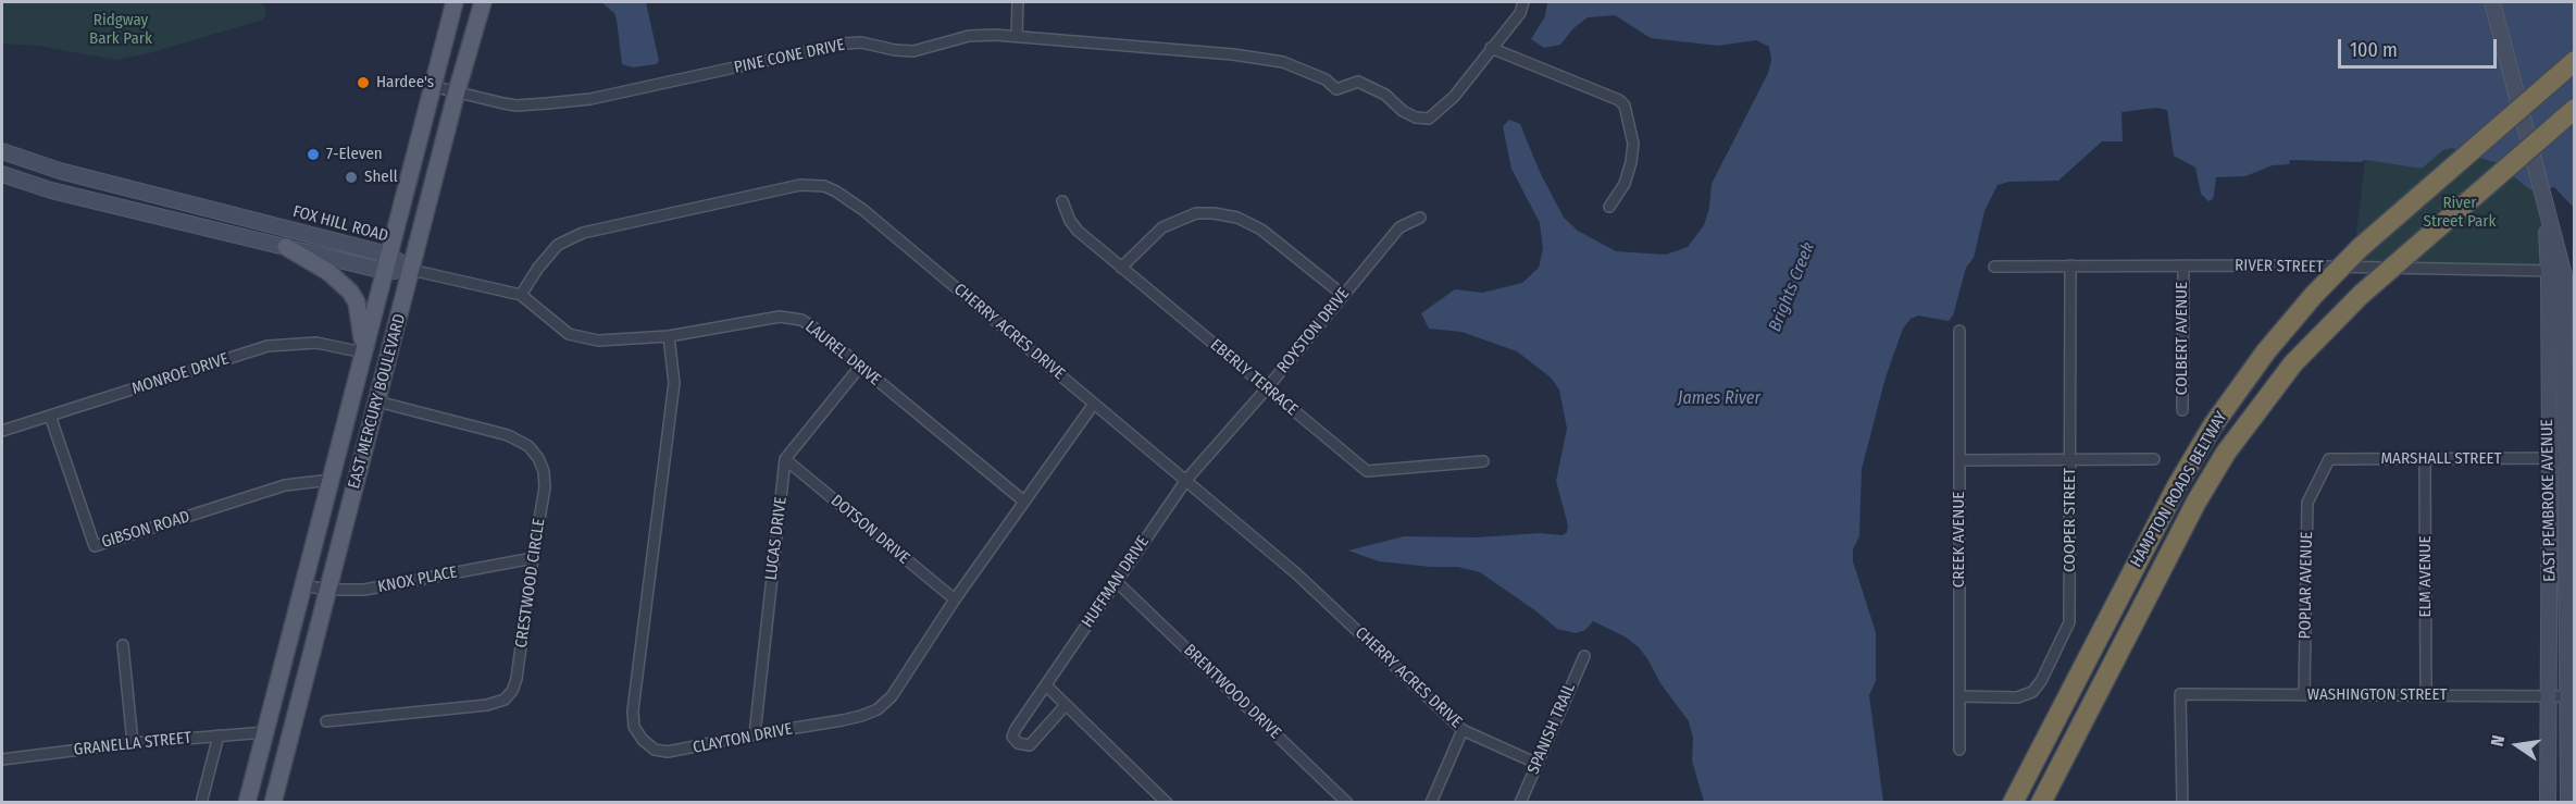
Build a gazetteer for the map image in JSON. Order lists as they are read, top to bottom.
{
  "streets": {
    "highway": ["HAMPTON ROADS BELTWAY"],
    "main road": ["FOX HILL ROAD", "EAST MERCURY BOULEVARD", "EAST PEMBROKE AVENUE"],
    "street": [
      "PINE CONE DRIVE",
      "RIVER STREET",
      "ROYSTON DRIVE",
      "CHERRY ACRES DRIVE",
      "COLBERT AVENUE",
      "LAUREL DRIVE",
      "MONROE DRIVE",
      "EBERLY TERRACE",
      "MARSHALL STREET",
      "COOPER STREET",
      "GIBSON ROAD",
      "DOTSON DRIVE",
      "LUCAS DRIVE",
      "CREEK AVENUE",
      "ELM AVENUE",
      "KNOX PLACE",
      "HUFFMAN DRIVE",
      "CRESTWOOD CIRCLE",
      "POPLAR AVENUE",
      "BRENTWOOD DRIVE",
      "WASHINGTON STREET",
      "SPANISH TRAIL",
      "CLAYTON DRIVE",
      "GRANELLA STREET"
    ]
  },
  "crossings": [
    ["PINE CONE DRIVE", "EAST MERCURY BOULEVARD"],
    ["FOX HILL ROAD", "EAST MERCURY BOULEVARD"],
    ["RIVER STREET", "COLBERT AVENUE"],
    ["RIVER STREET", "EAST PEMBROKE AVENUE"],
    ["RIVER STREET", "COOPER STREET"],
    ["ROYSTON DRIVE", "CHERRY ACRES DRIVE"],
    ["ROYSTON DRIVE", "EBERLY TERRACE"],
    ["ROYSTON DRIVE", "HUFFMAN DRIVE"],
    ["CHERRY ACRES DRIVE", "LAUREL DRIVE"],
    ["CHERRY ACRES DRIVE", "HUFFMAN DRIVE"],
    ["CHERRY ACRES DRIVE", "SPANISH TRAIL"],
    ["CHERRY ACRES DRIVE", "CLAYTON DRIVE"],
    ["LAUREL DRIVE", "CLAYTON DRIVE"],
    ["MONROE DRIVE", "EAST MERCURY BOULEVARD"],
    ["MONROE DRIVE", "GIBSON ROAD"],
    ["EAST MERCURY BOULEVARD", "GIBSON ROAD"],
    ["EAST MERCURY BOULEVARD", "KNOX PLACE"],
    ["EAST MERCURY BOULEVARD", "CRESTWOOD CIRCLE"],
    ["EAST MERCURY BOULEVARD", "GRANELLA STREET"],
    ["MARSHALL STREET", "EAST PEMBROKE AVENUE"],
    ["MARSHALL STREET", "ELM AVENUE"],
    ["MARSHALL STREET", "POPLAR AVENUE"],
    ["EAST PEMBROKE AVENUE", "WASHINGTON STREET"],
    ["COOPER STREET", "CREEK AVENUE"],
    ["DOTSON DRIVE", "LUCAS DRIVE"],
    ["DOTSON DRIVE", "CLAYTON DRIVE"],
    ["LUCAS DRIVE", "CLAYTON DRIVE"],
    ["ELM AVENUE", "WASHINGTON STREET"],
    ["KNOX PLACE", "CRESTWOOD CIRCLE"],
    ["HUFFMAN DRIVE", "BRENTWOOD DRIVE"],
    ["POPLAR AVENUE", "WASHINGTON STREET"]
  ],
  "water": ["Brights Creek", "James River"],
  "parks": ["Ridgway Bark Park", "River Street Park"],
  "places": ["Hardee's", "7-Eleven", "Shell"],
  "scale_bar": "100 m",
  "north": "left"
}
